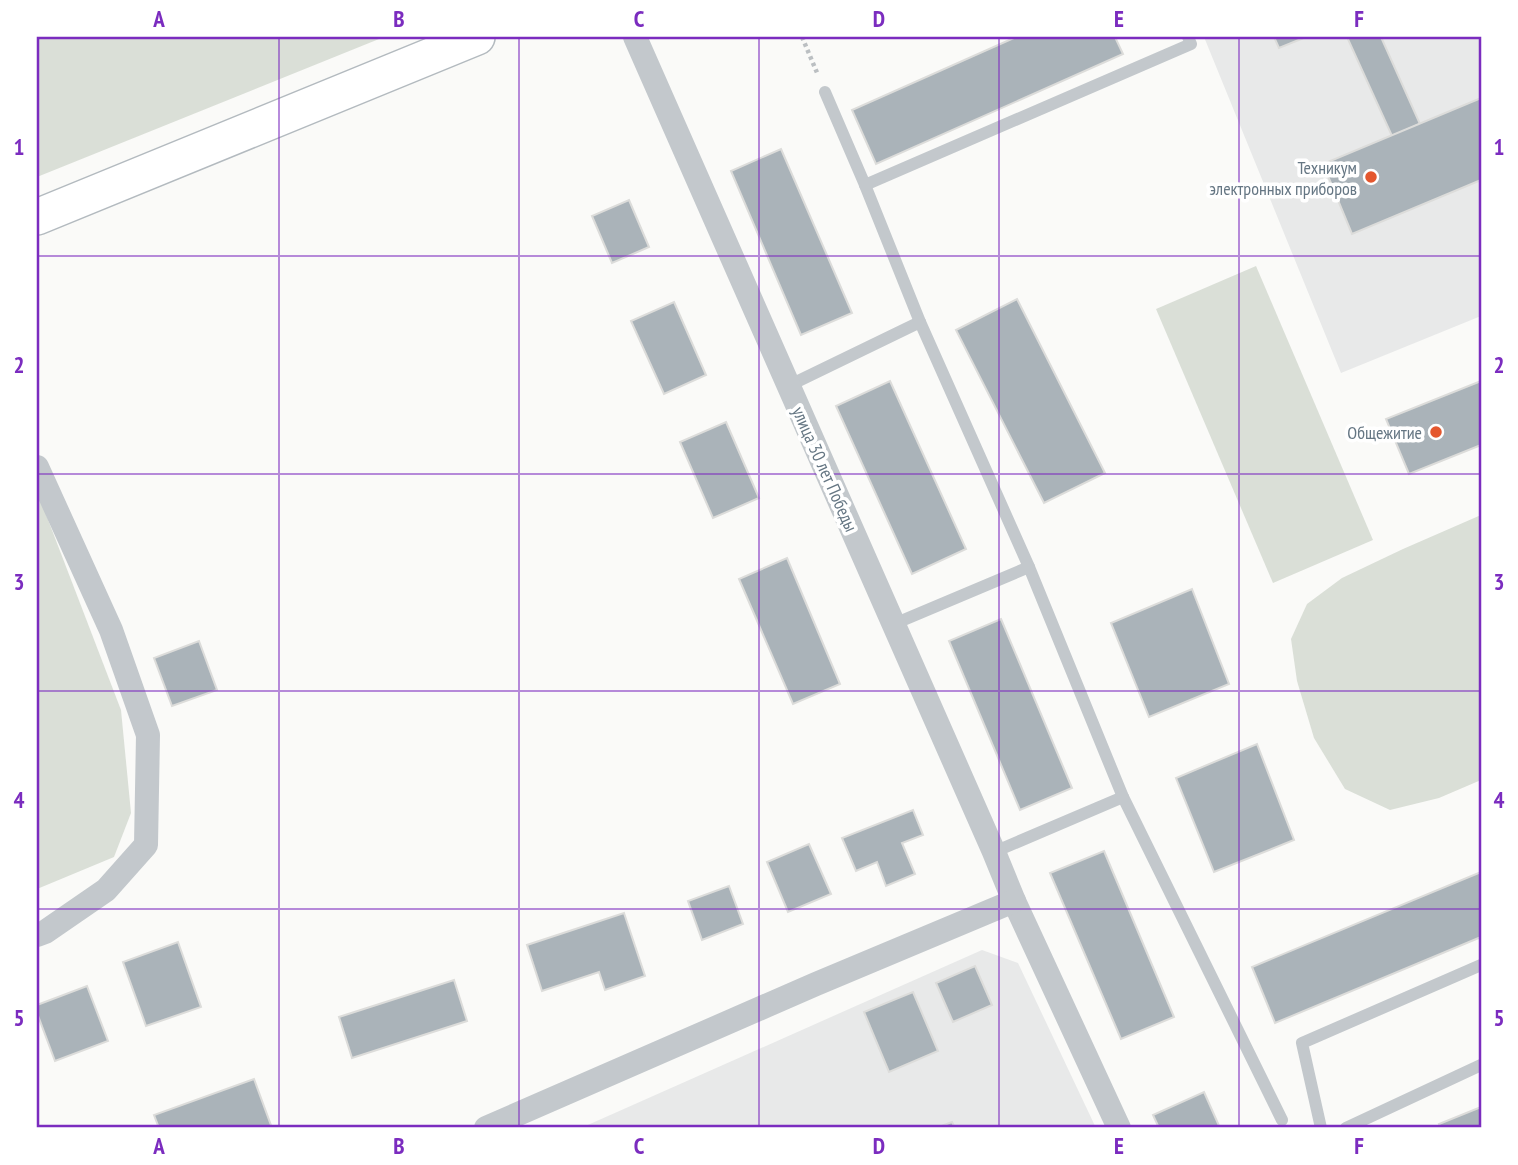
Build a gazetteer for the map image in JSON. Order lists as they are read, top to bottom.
{
  "streets": {
    "street": ["улица 30 лет Победы"]
  },
  "places": ["Техникум электронных приборов", "Общежитие"],
  "grid": {
    "columns": [
      "A",
      "B",
      "C",
      "D",
      "E",
      "F"
    ],
    "rows": [
      "1",
      "2",
      "3",
      "4",
      "5"
    ]
  }
}
